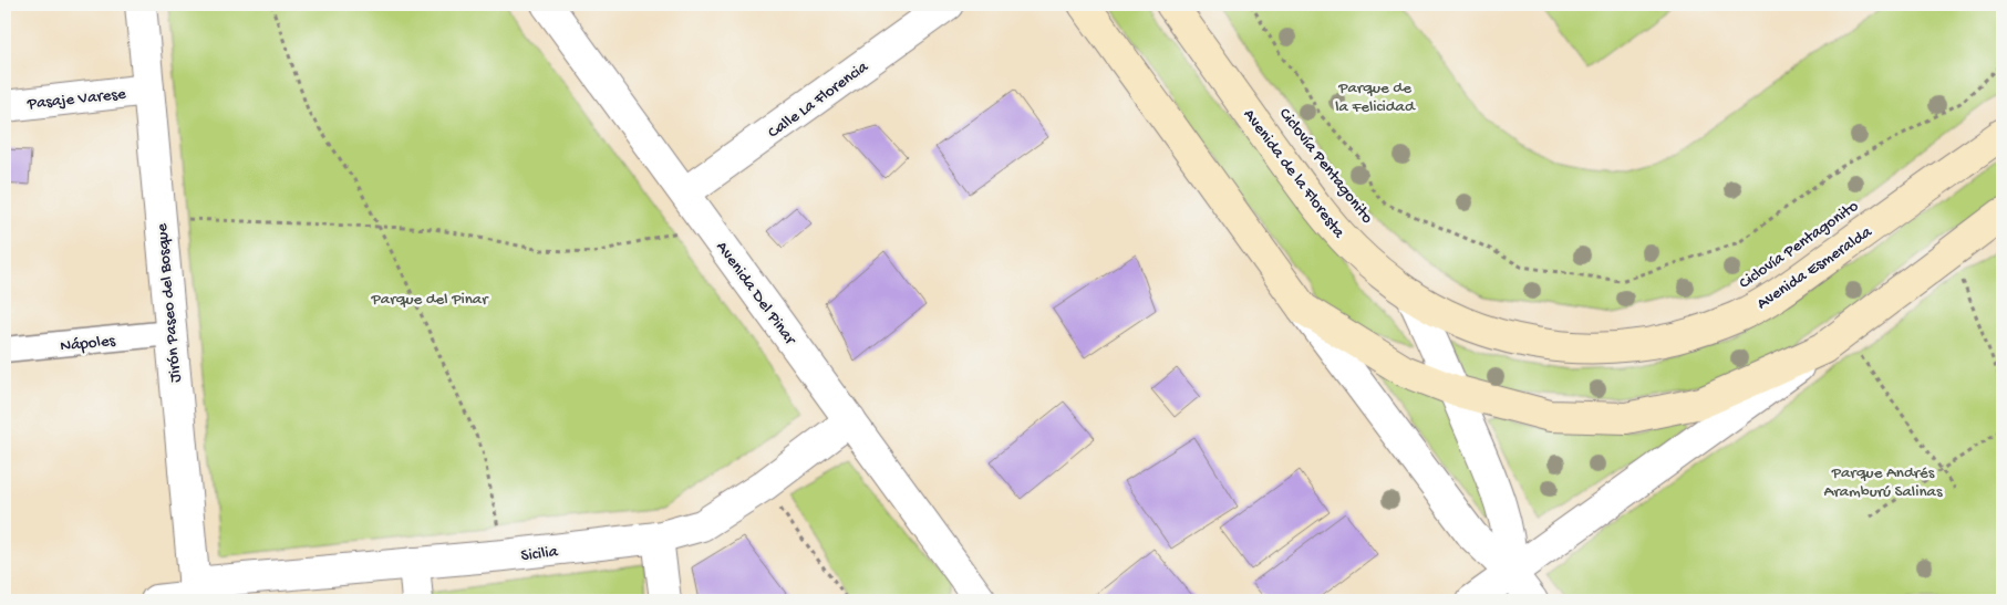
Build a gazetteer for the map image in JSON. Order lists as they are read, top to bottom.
{
  "streets": {
    "main road": ["Avenida de la Floresta", "Avenida Esmeralda"],
    "street": [
      "Pasaje Varese",
      "Calle La Florencia",
      "Avenida Del Pinar",
      "Jirón Paseo del Bosque",
      "Nápoles",
      "Sicilia"
    ]
  },
  "crossings": [
    ["Pasaje Varese", "Jirón Paseo del Bosque"],
    ["Calle La Florencia", "Avenida Del Pinar"],
    ["Avenida de la Floresta", "Avenida Esmeralda"],
    ["Avenida Del Pinar", "Sicilia"],
    ["Jirón Paseo del Bosque", "Nápoles"],
    ["Jirón Paseo del Bosque", "Sicilia"]
  ],
  "parks": ["Parque de la Felicidad", "Parque del Pinar", "Parque Andrés Aramburú Salinas"]
}
